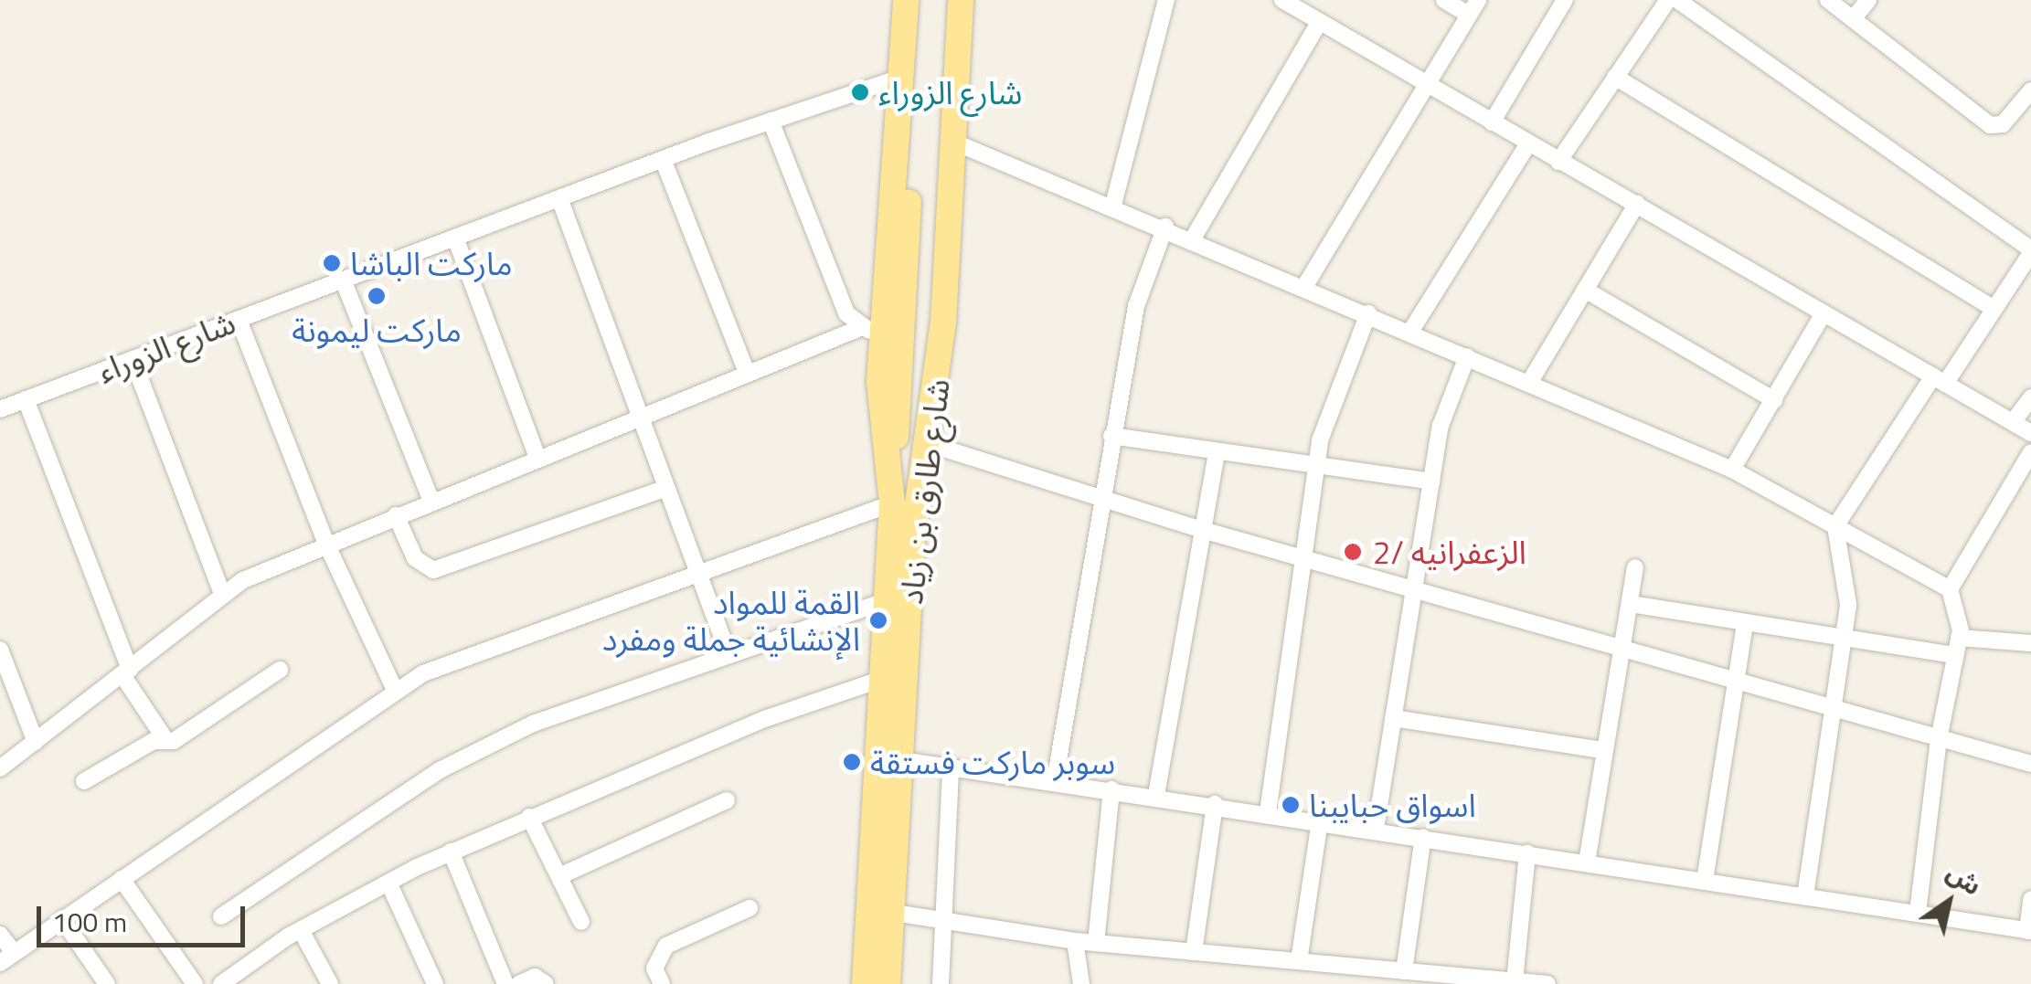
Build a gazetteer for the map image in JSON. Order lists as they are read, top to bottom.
{
  "streets": {
    "main road": ["شارع طارق بن زياد"],
    "street": ["شارع الزوراء"]
  },
  "crossings": [
    ["شارع الزوراء", "شارع طارق بن زياد"]
  ],
  "places": [
    "شارع الزوراء",
    "ماركت الباشا",
    "ماركت ليمونة",
    "الزعفرانيه /2",
    "القمة للمواد الإنشائية جملة ومفرد",
    "سوبر ماركت فستقة",
    "اسواق حبايبنا"
  ],
  "scale_bar": "100 m",
  "north": "top right"
}
